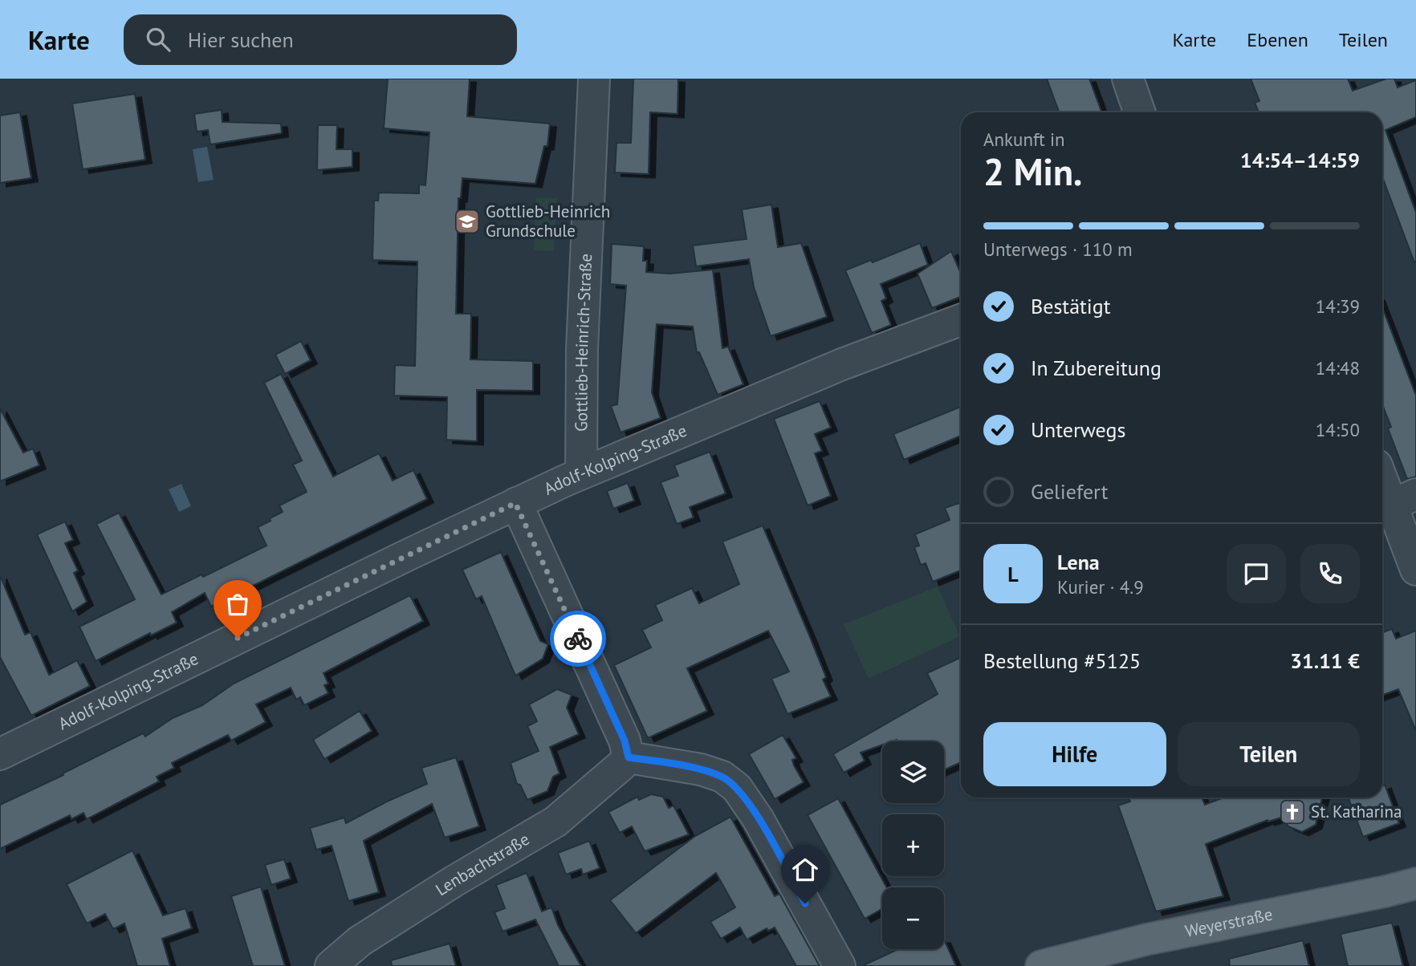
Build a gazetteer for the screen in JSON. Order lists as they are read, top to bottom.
{
  "streets": {
    "main road": ["Weyerstraße"],
    "street": ["Gottlieb-Heinrich-Straße", "Adolf-Kolping-Straße", "Lenbachstraße"]
  },
  "crossings": [
    ["Gottlieb-Heinrich-Straße", "Adolf-Kolping-Straße"]
  ],
  "places": {
    "school or university": ["Gottlieb-Heinrich Grundschule"],
    "church": ["St. Katharina"]
  },
  "page": {
    "header": "Karte",
    "search": "Hier suchen",
    "nav": ["Karte", "Ebenen", "Teilen"],
    "heading": ["2 Min.", "Ankunft in", "14:54–14:59"],
    "panel": [
      "Lena",
      "Kurier · 4.9",
      "Bestellung #5125",
      "31.11 €"
    ],
    "bar": "Unterwegs · 110 m",
    "list": [
      ["Bestätigt", "14:39"],
      ["In Zubereitung", "14:48"],
      ["Unterwegs", "14:50"],
      "Geliefert"
    ],
    "round": "L",
    "buttons": ["Hilfe", "Teilen"],
    "map_buttons": ["+", "−"]
  }
}
